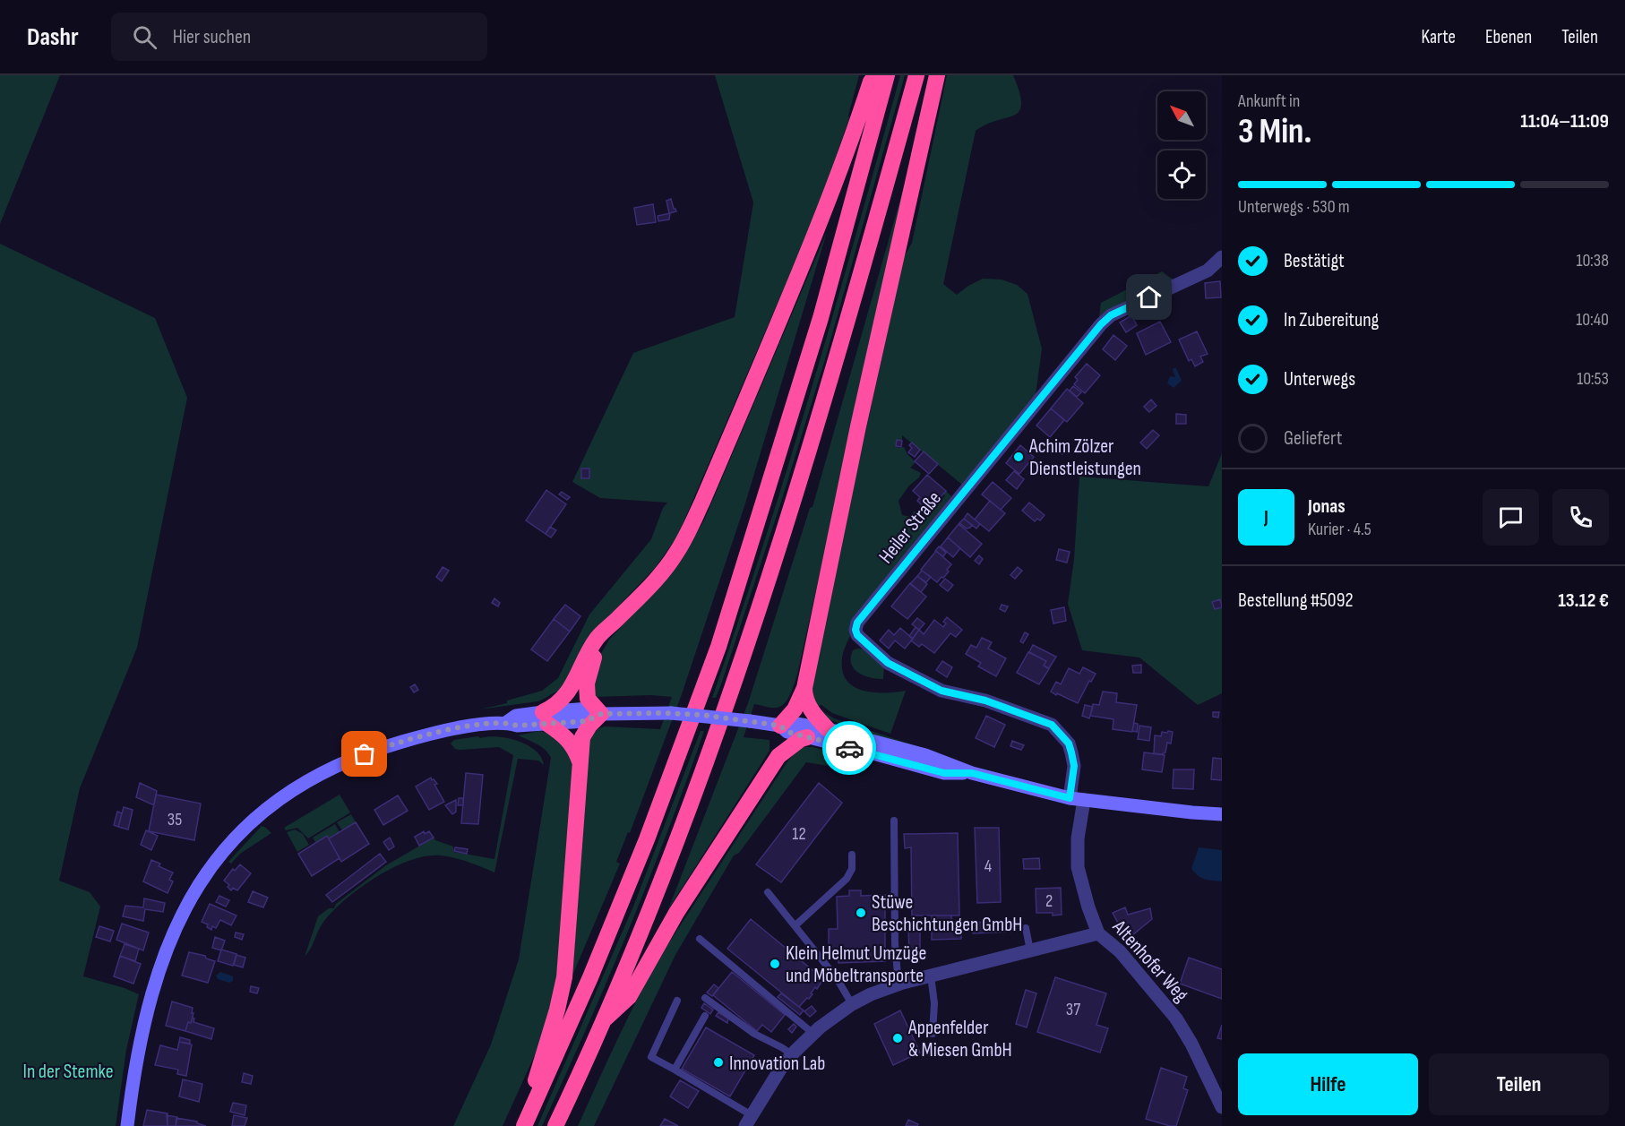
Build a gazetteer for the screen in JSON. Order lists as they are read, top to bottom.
{
  "streets": {
    "street": ["Heiler Straße", "Altenhofer Weg"]
  },
  "parks": ["In der Stemke"],
  "places": [
    "Achim Zölzer Dienstleistungen",
    "Stüwe Beschichtungen GmbH",
    "Klein Helmut Umzüge und Möbeltransporte",
    "Appenfelder & Miesen GmbH",
    "Innovation Lab"
  ],
  "house_numbers": [
    "35",
    "12",
    "4",
    "2",
    "37"
  ],
  "north": "top left",
  "page": {
    "header": "Dashr",
    "search": "Hier suchen",
    "nav": ["Karte", "Ebenen", "Teilen"],
    "heading": ["3 Min.", "Ankunft in", "11:04–11:09"],
    "panel": [
      "Jonas",
      "Kurier · 4.5",
      "Bestellung #5092",
      "13.12 €"
    ],
    "bar": "Unterwegs · 530 m",
    "list": [
      ["Bestätigt", "10:38"],
      ["In Zubereitung", "10:40"],
      ["Unterwegs", "10:53"],
      "Geliefert"
    ],
    "round": "J",
    "buttons": ["Hilfe", "Teilen"]
  }
}
